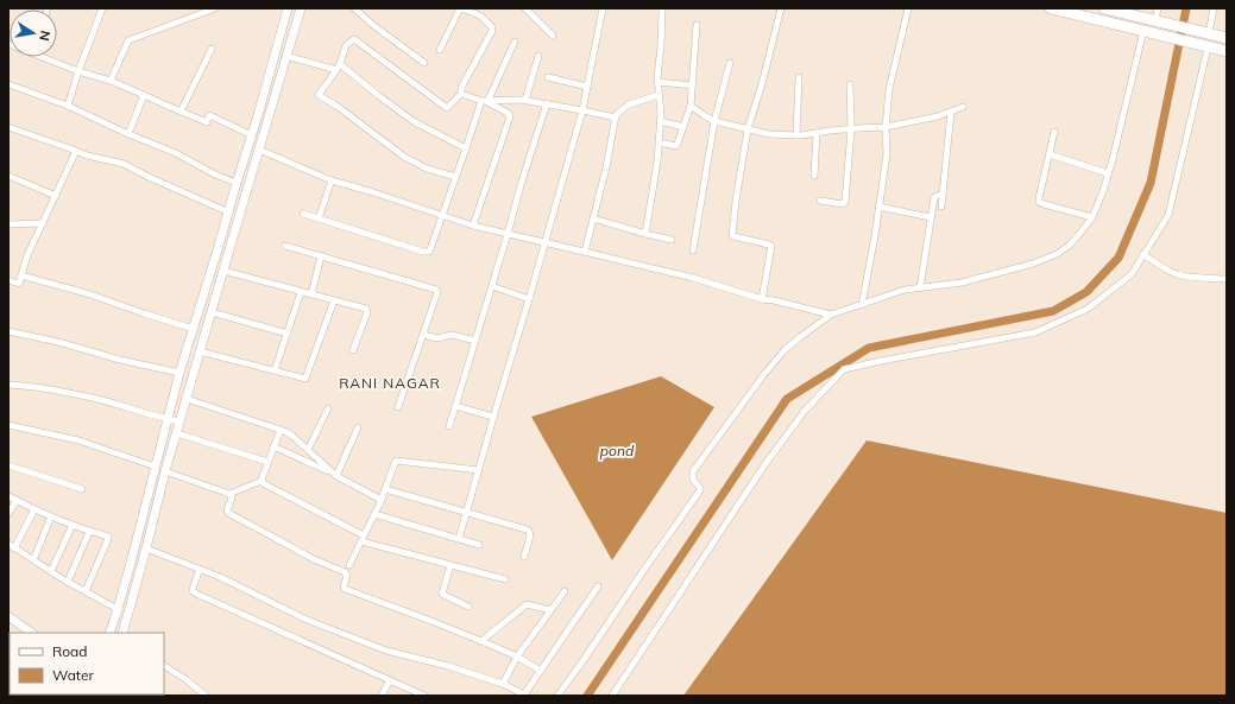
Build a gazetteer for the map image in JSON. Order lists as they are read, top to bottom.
{
  "districts": ["RANI NAGAR"],
  "water": ["pond"],
  "legend": ["Road", "Water"],
  "north": "right"
}
